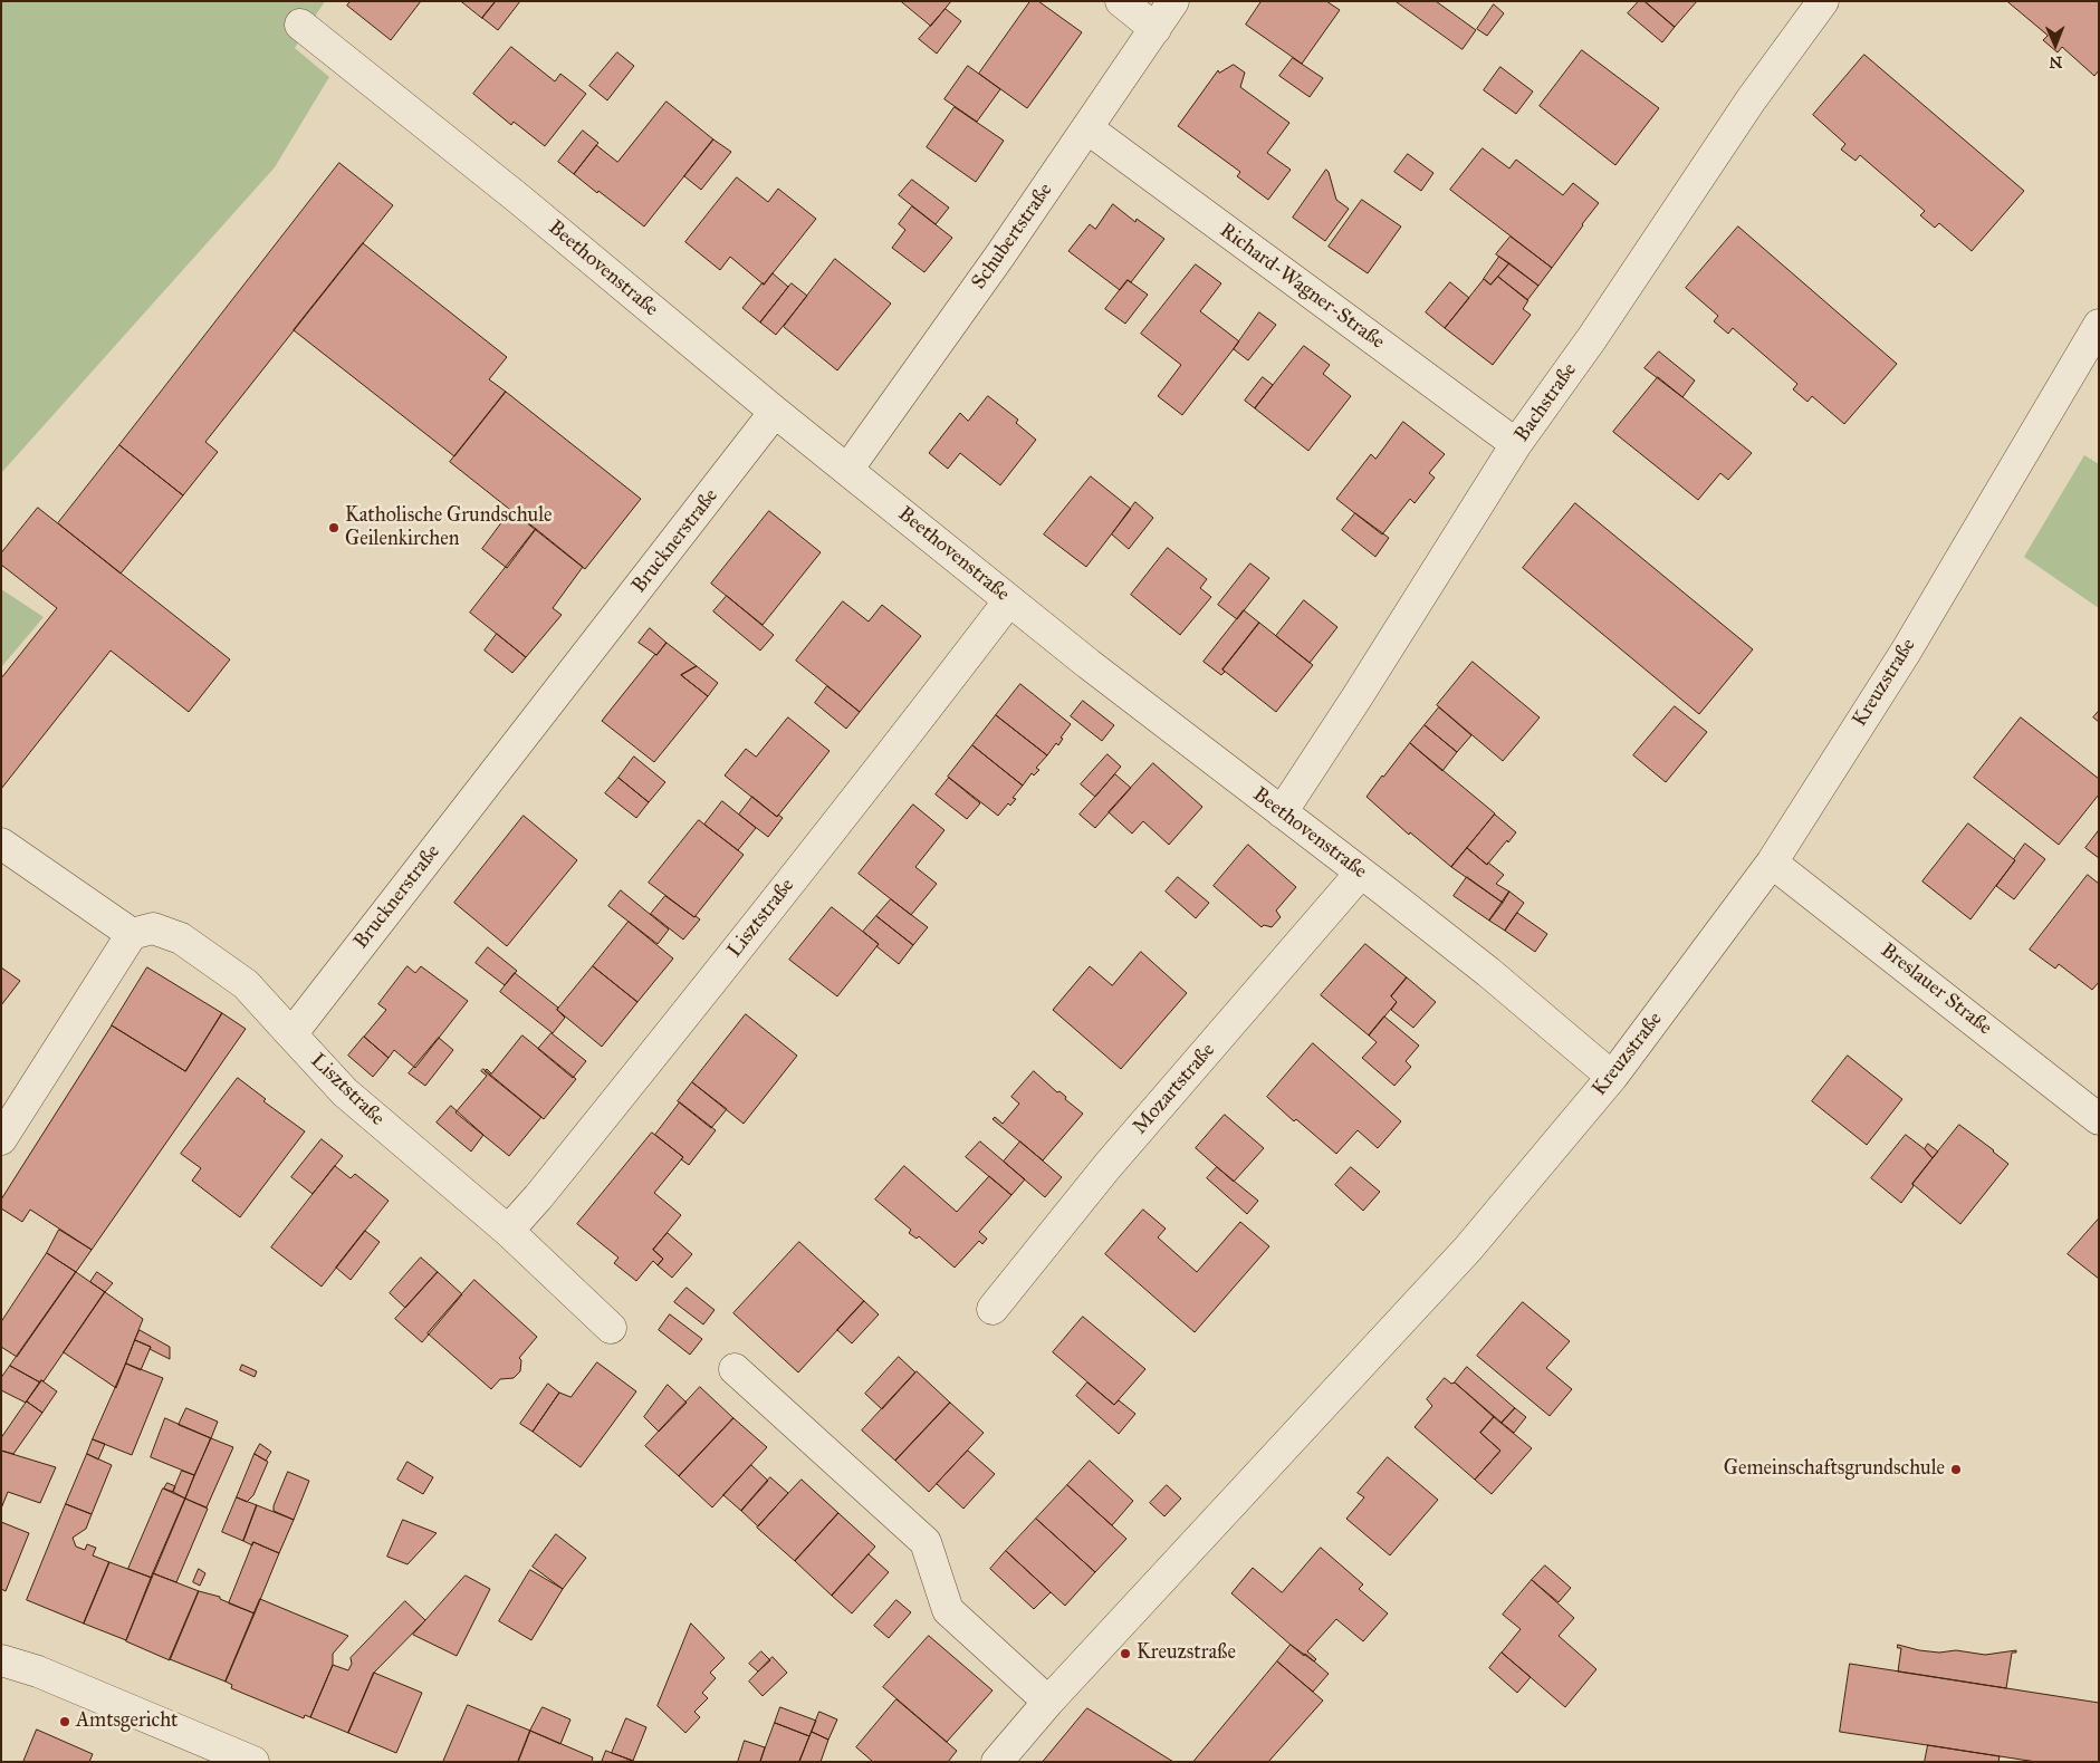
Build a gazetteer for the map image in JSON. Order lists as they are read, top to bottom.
{
  "streets": {
    "street": [
      "Schubertstraße",
      "Beethovenstraße",
      "Richard-Wagner-Straße",
      "Bachstraße",
      "Brucknerstraße",
      "Kreuzstraße",
      "Lisztstraße",
      "Breslauer Straße",
      "Mozartstraße"
    ]
  },
  "crossings": [
    ["Schubertstraße", "Beethovenstraße"],
    ["Schubertstraße", "Richard-Wagner-Straße"],
    ["Beethovenstraße", "Bachstraße"],
    ["Beethovenstraße", "Brucknerstraße"],
    ["Beethovenstraße", "Kreuzstraße"],
    ["Beethovenstraße", "Lisztstraße"],
    ["Beethovenstraße", "Mozartstraße"],
    ["Richard-Wagner-Straße", "Bachstraße"],
    ["Brucknerstraße", "Lisztstraße"],
    ["Kreuzstraße", "Breslauer Straße"]
  ],
  "places": [
    "Katholische Grundschule Geilenkirchen",
    "Gemeinschaftsgrundschule",
    "Kreuzstraße",
    "Amtsgericht"
  ],
  "north": "bottom"
}
